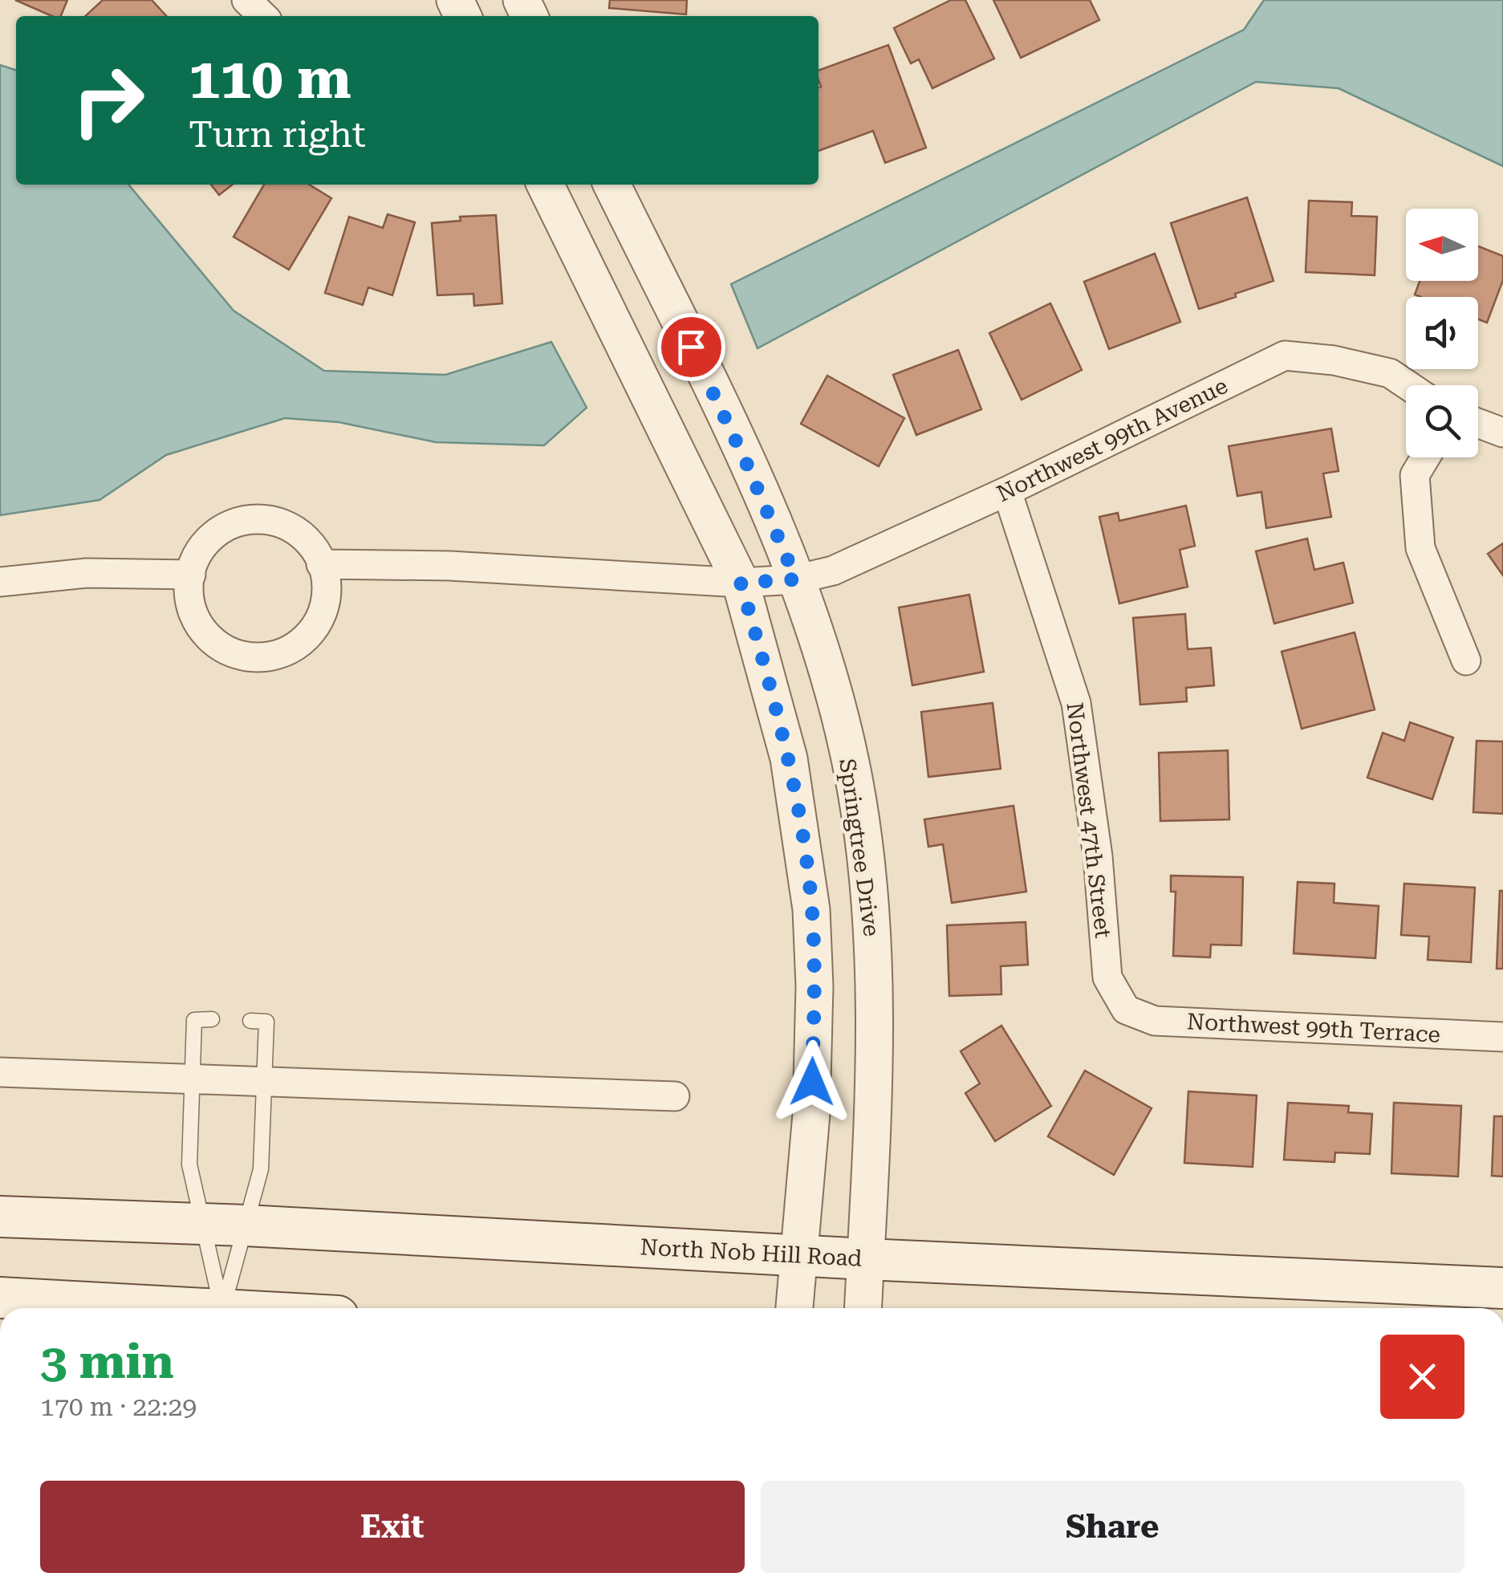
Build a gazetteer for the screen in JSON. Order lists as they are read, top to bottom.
{
  "streets": {
    "main road": ["North Nob Hill Road"],
    "street": [
      "Northwest 99th Avenue",
      "Northwest 47th Street",
      "Springtree Drive",
      "Northwest 99th Terrace"
    ]
  },
  "crossings": [
    ["Northwest 99th Avenue", "Northwest 47th Street"],
    ["Northwest 99th Avenue", "Springtree Drive"],
    ["Northwest 47th Street", "Northwest 99th Terrace"],
    ["Springtree Drive", "North Nob Hill Road"]
  ],
  "north": "left",
  "page": {
    "turn": ["110 m", "Turn right"],
    "heading": ["3 min", "170 m · 22:29"],
    "buttons": ["Exit", "Share"]
  }
}
